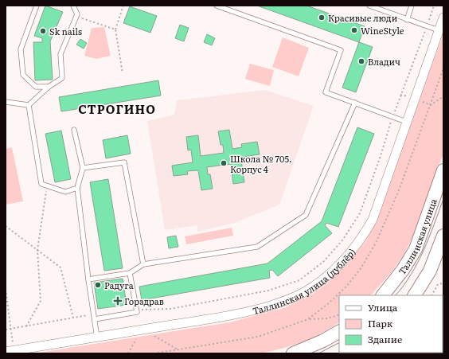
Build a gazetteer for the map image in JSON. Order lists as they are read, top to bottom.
{
  "streets": {
    "main road": ["Таллинская улица"],
    "street": ["Таллинская улица (дублёр)"]
  },
  "districts": ["СТРОГИНО"],
  "places": {
    "other": [
      "Красивые люди",
      "WineStyle",
      "Sk nails",
      "Владич",
      "Школа № 705. Корпус 4",
      "Радуга"
    ],
    "health": ["Горздрав"]
  },
  "legend": ["Улица", "Парк", "Здание"]
}
